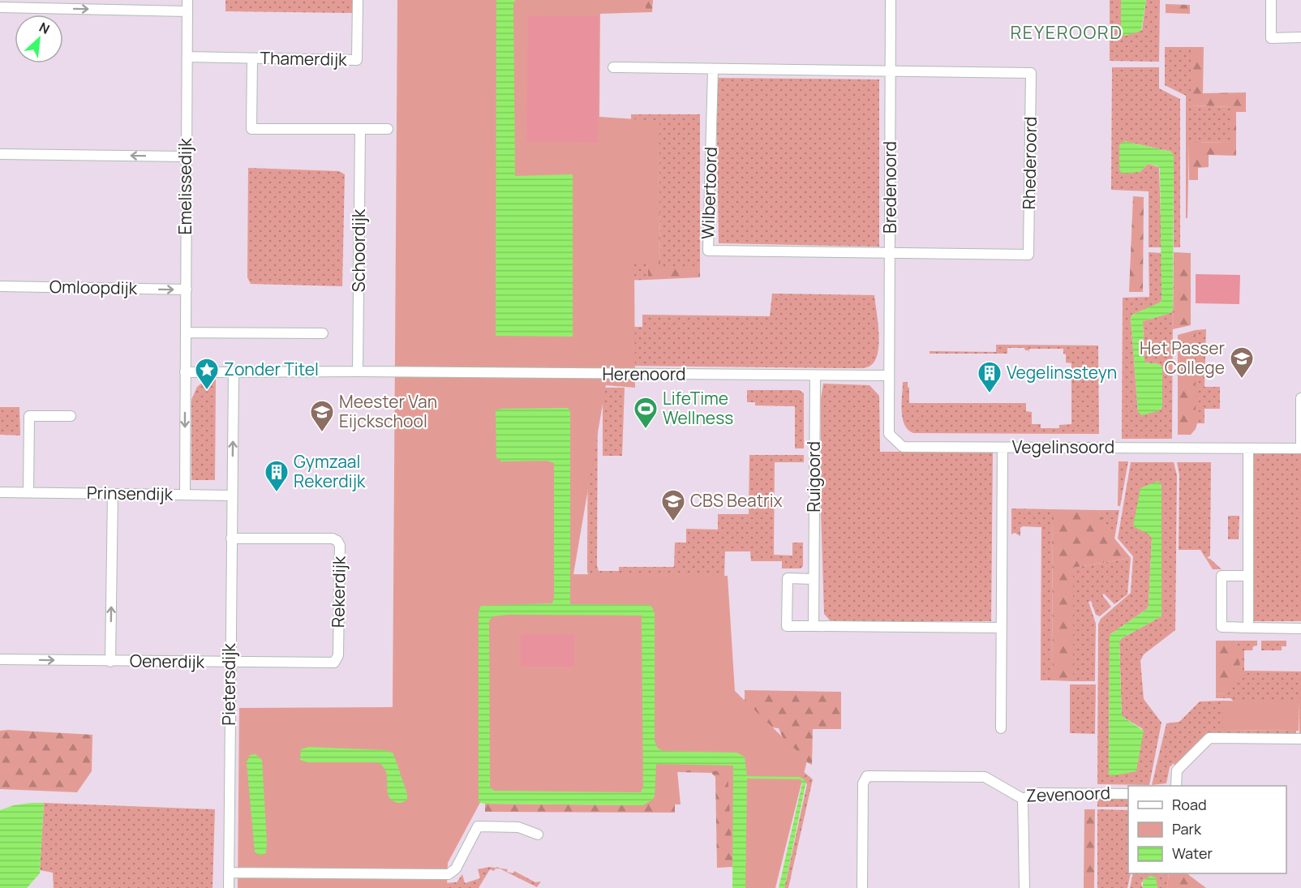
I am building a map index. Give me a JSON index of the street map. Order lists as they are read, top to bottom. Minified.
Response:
{"streets":{"street":["Thamerdijk","Rhederoord","Emelissedijk","Bredenoord","Wilbertoord","Schoordijk","Omloopdijk","Herenoord","Vegelinsoord","Ruigoord","Prinsendijk","Rekerdijk","Oenerdijk","Pietersdijk","Zevenoord"]},"crossings":[["Thamerdijk","Emelissedijk"],["Rhederoord","Bredenoord"],["Rhederoord","Wilbertoord"],["Emelissedijk","Omloopdijk"],["Emelissedijk","Herenoord"],["Emelissedijk","Prinsendijk"],["Bredenoord","Wilbertoord"],["Bredenoord","Herenoord"],["Bredenoord","Vegelinsoord"],["Schoordijk","Herenoord"],["Herenoord","Vegelinsoord"],["Herenoord","Ruigoord"],["Herenoord","Pietersdijk"],["Prinsendijk","Pietersdijk"],["Rekerdijk","Oenerdijk"],["Rekerdijk","Pietersdijk"],["Oenerdijk","Pietersdijk"]],"one_way":["Omloopdijk"],"districts":["REYEROORD"],"places":{"school or university":["Het Passer College","Meester Van Eijckschool","CBS Beatrix"],"place":["Zonder Titel"],"building":["Vegelinssteyn","Gymzaal Rekerdijk"],"sports":["LifeTime Wellness"]},"legend":["Road","Park","Water"],"north":"top right"}
